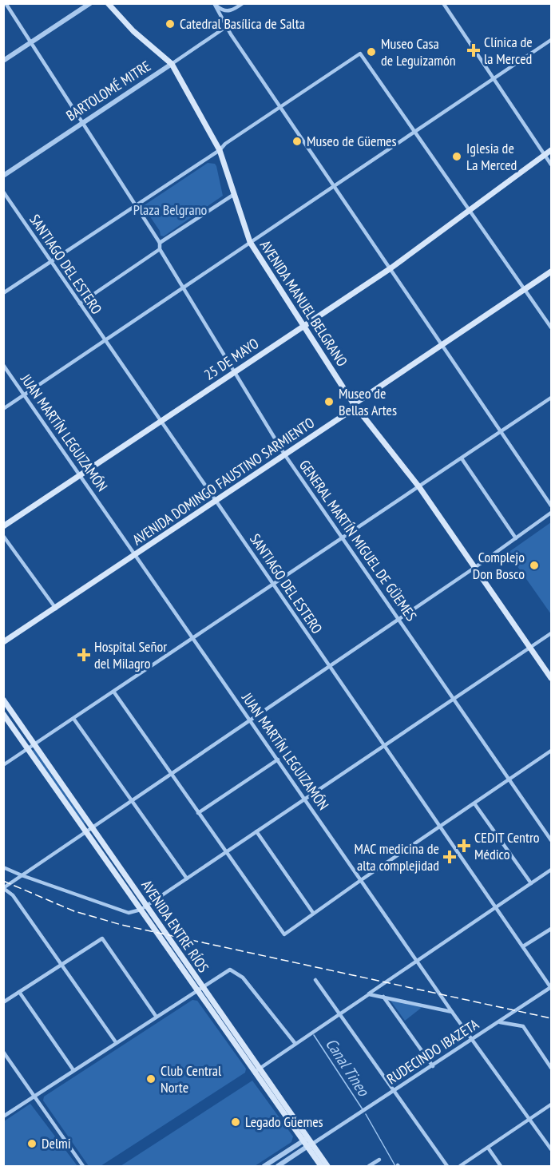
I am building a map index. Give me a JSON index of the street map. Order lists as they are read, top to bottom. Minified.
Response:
{"streets":{"main road":["AVENIDA MANUEL BELGRANO","25 DE MAYO","AVENIDA DOMINGO FAUSTINO SARMIENTO","AVENIDA ENTRE RÍOS"],"street":["BARTOLOMÉ MITRE","SANTIAGO DEL ESTERO","JUAN MARTÍN LEGUIZAMÓN","GENERAL MARTÍN MIGUEL DE GÜEMES","RUDECINDO IBAZETA"]},"crossings":[["BARTOLOMÉ MITRE","AVENIDA MANUEL BELGRANO"],["SANTIAGO DEL ESTERO","25 DE MAYO"],["SANTIAGO DEL ESTERO","AVENIDA DOMINGO FAUSTINO SARMIENTO"],["SANTIAGO DEL ESTERO","RUDECINDO IBAZETA"],["AVENIDA MANUEL BELGRANO","25 DE MAYO"],["AVENIDA MANUEL BELGRANO","AVENIDA DOMINGO FAUSTINO SARMIENTO"],["25 DE MAYO","JUAN MARTÍN LEGUIZAMÓN"],["25 DE MAYO","GENERAL MARTÍN MIGUEL DE GÜEMES"],["JUAN MARTÍN LEGUIZAMÓN","AVENIDA DOMINGO FAUSTINO SARMIENTO"],["JUAN MARTÍN LEGUIZAMÓN","RUDECINDO IBAZETA"],["AVENIDA DOMINGO FAUSTINO SARMIENTO","GENERAL MARTÍN MIGUEL DE GÜEMES"],["AVENIDA ENTRE RÍOS","RUDECINDO IBAZETA"]],"water":["Canal Tineo"],"parks":["Plaza Belgrano"],"places":{"other":["Catedral Basílica de Salta","Museo Casa de Leguizamón","Museo de Güemes","Iglesia de La Merced","Museo de Bellas Artes","Complejo Don Bosco","Club Central Norte","Legado Güemes","Delmi"],"health":["Clínica de la Merced","Hospital Señor del Milagro","CEDIT Centro Médico","MAC medicina de alta complejidad"]}}
